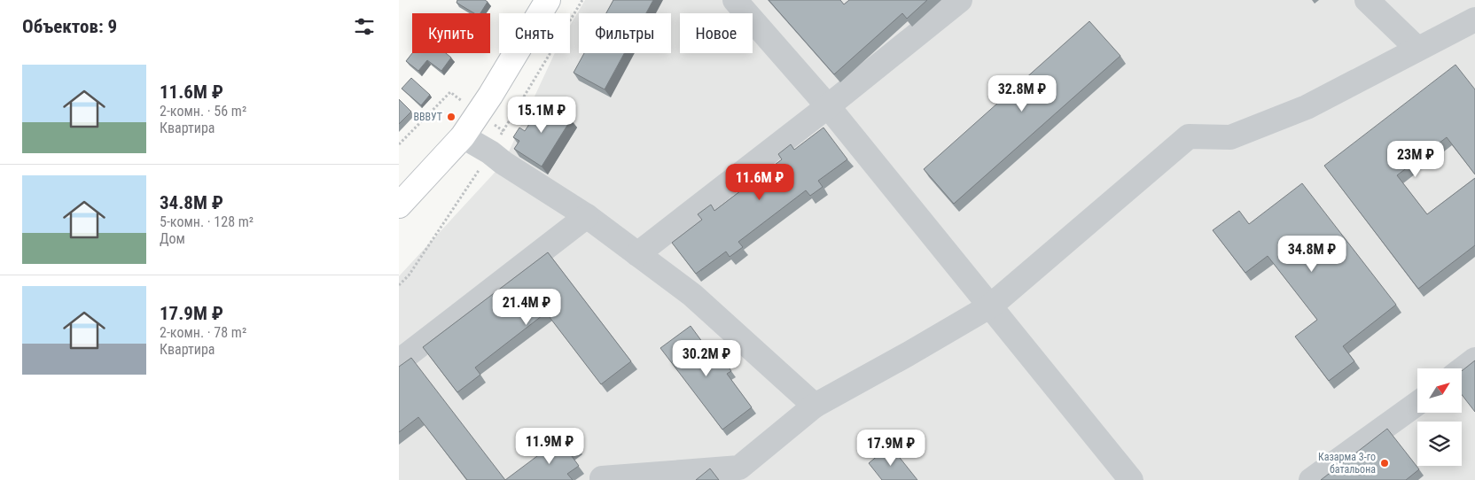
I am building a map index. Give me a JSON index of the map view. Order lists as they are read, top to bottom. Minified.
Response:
{"places":["ВВВУТ","Казарма 3-го батальона"],"north":"top right","page":{"heading":"Объектов: 9","chip":["Купить","Снять","Фильтры","Новое"],"list":[{"name":"11.6M ₽","note":"2-комн. · 56 m² · Квартира"},{"name":"34.8M ₽","note":"5-комн. · 128 m² · Дом"},{"name":"17.9M ₽","note":"2-комн. · 78 m² · Квартира"}],"price":["32.8M ₽","15.1M ₽","23M ₽","11.6M ₽","34.8M ₽","21.4M ₽","30.2M ₽","11.9M ₽","17.9M ₽"]}}
